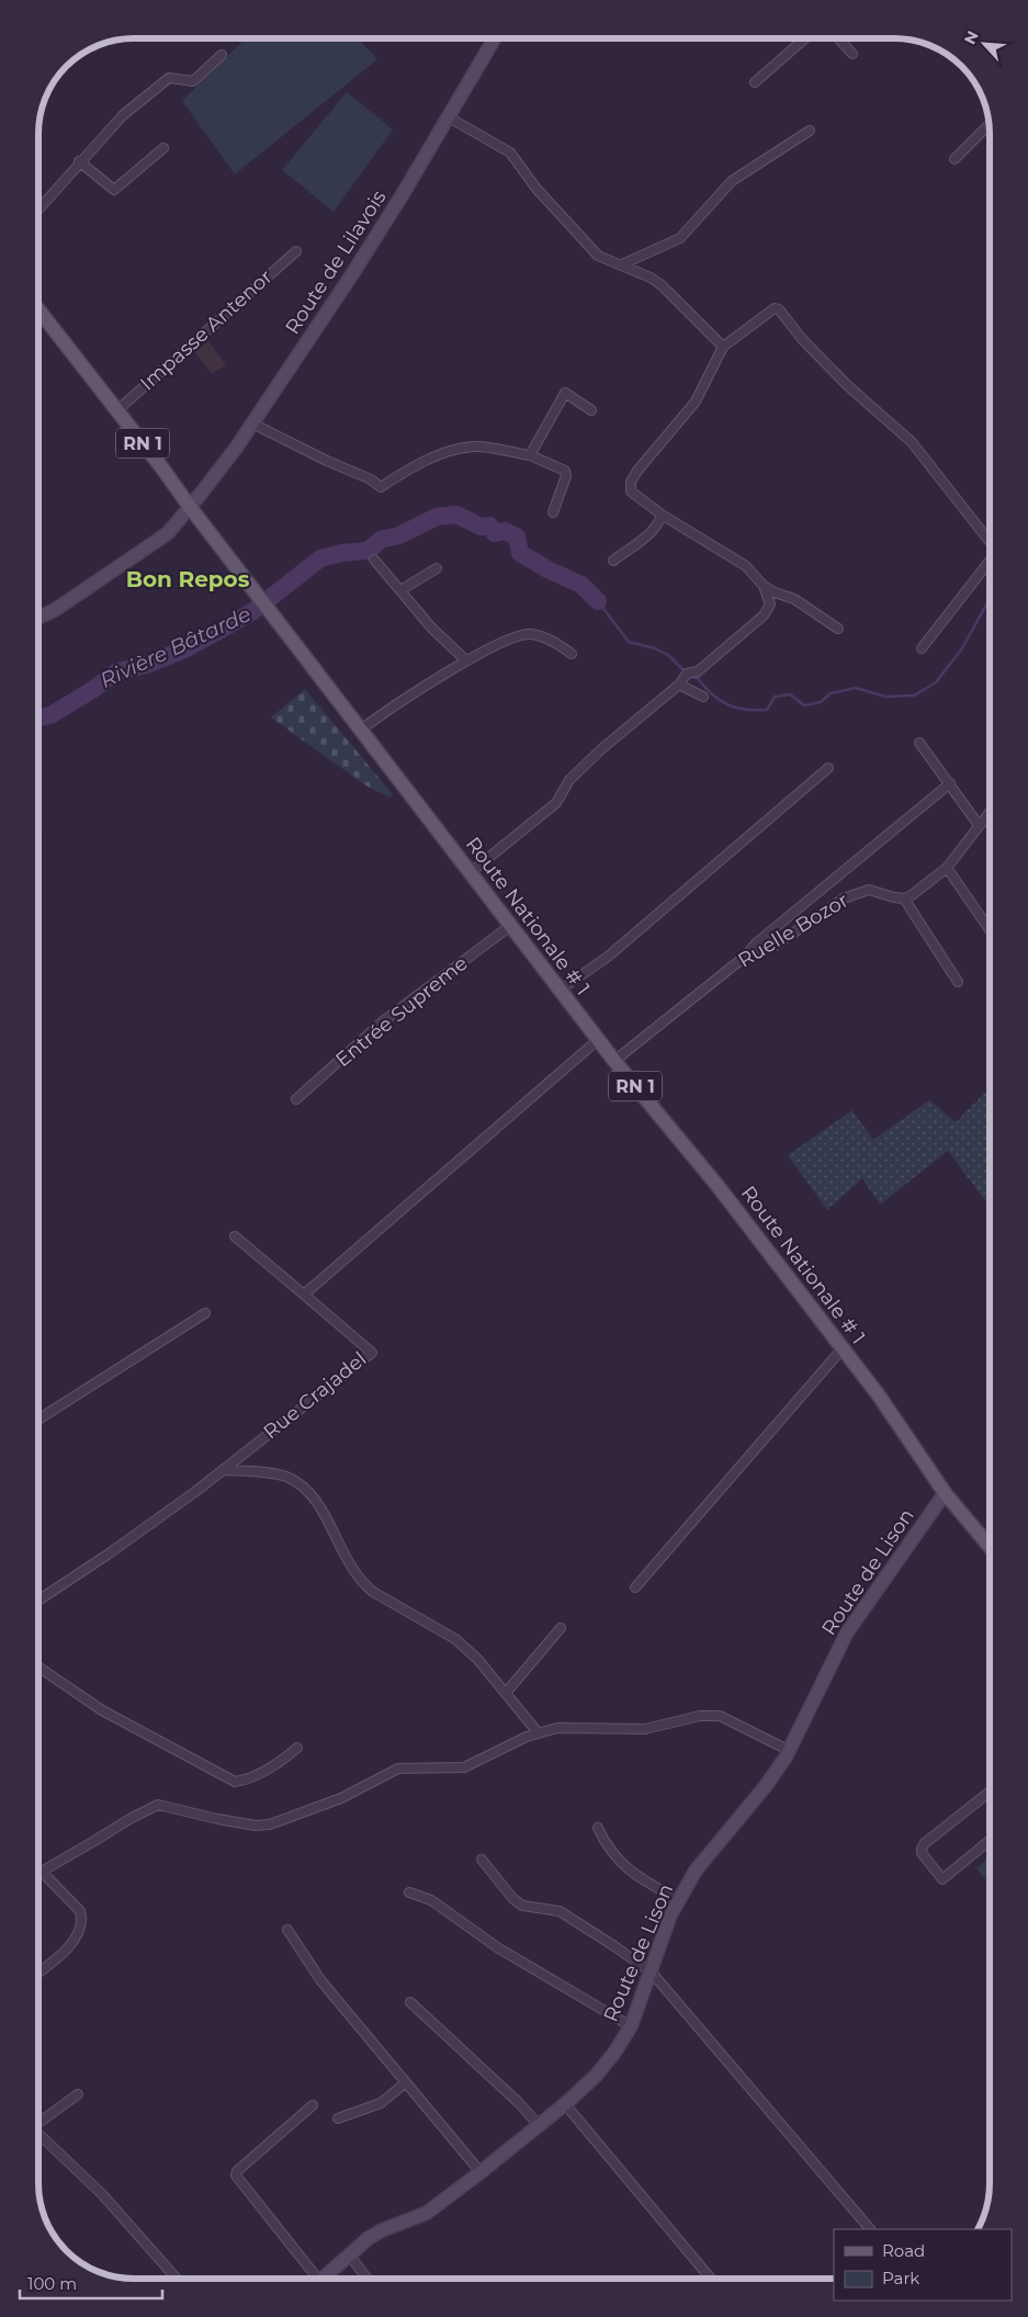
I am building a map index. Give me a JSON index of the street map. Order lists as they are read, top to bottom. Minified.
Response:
{"streets":{"main road":["RN 1","Route Nationale # 1"],"street":["Route de Lilavois","Impasse Antenor","Ruelle Bozor","Entrée Supreme","Rue Crajadel","Route de Lison"]},"crossings":[["Route de Lilavois","Route Nationale # 1"],["Impasse Antenor","Route Nationale # 1"],["Route Nationale # 1","Ruelle Bozor"],["Route Nationale # 1","Entrée Supreme"],["Route Nationale # 1","Route de Lison"]],"districts":["Bon Repos"],"water":["Rivière Bâtarde"],"legend":["Road","Park"],"scale_bar":"100 m","north":"top left"}
